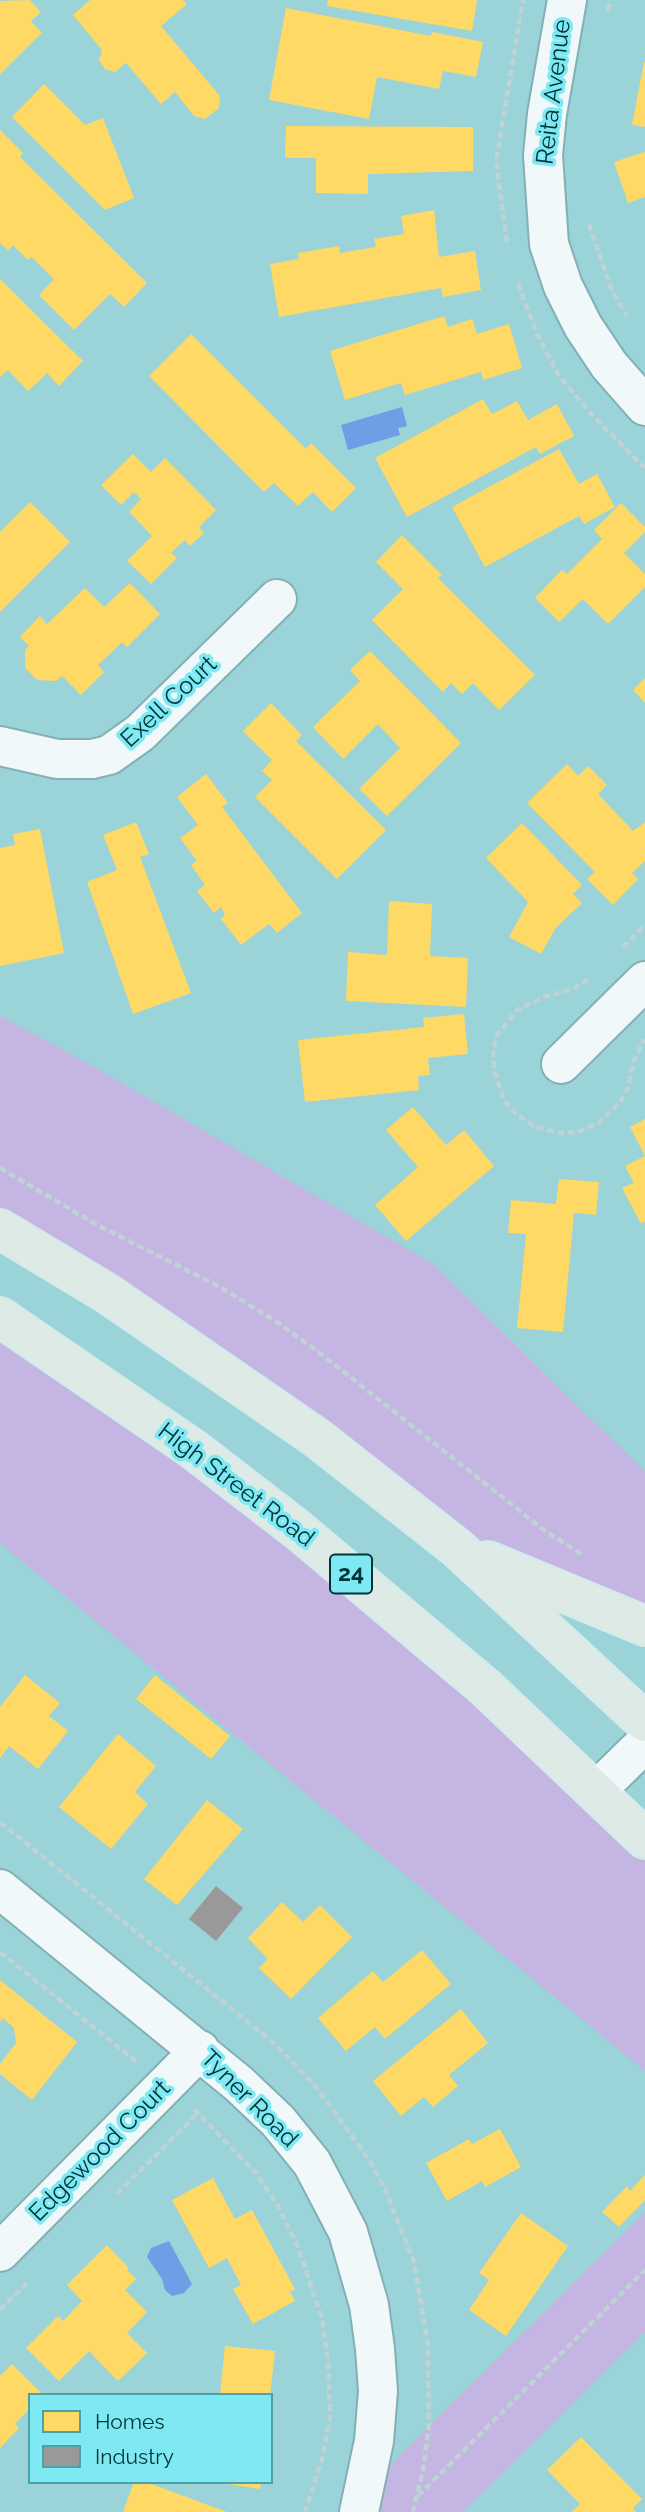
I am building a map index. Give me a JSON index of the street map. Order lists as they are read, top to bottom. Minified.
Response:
{"streets":{"main road":["High Street Road","24"],"street":["Reita Avenue","Exell Court","Tyner Road","Edgewood Court"]},"crossings":[["Tyner Road","Edgewood Court"]],"legend":["Homes","Industry"]}
